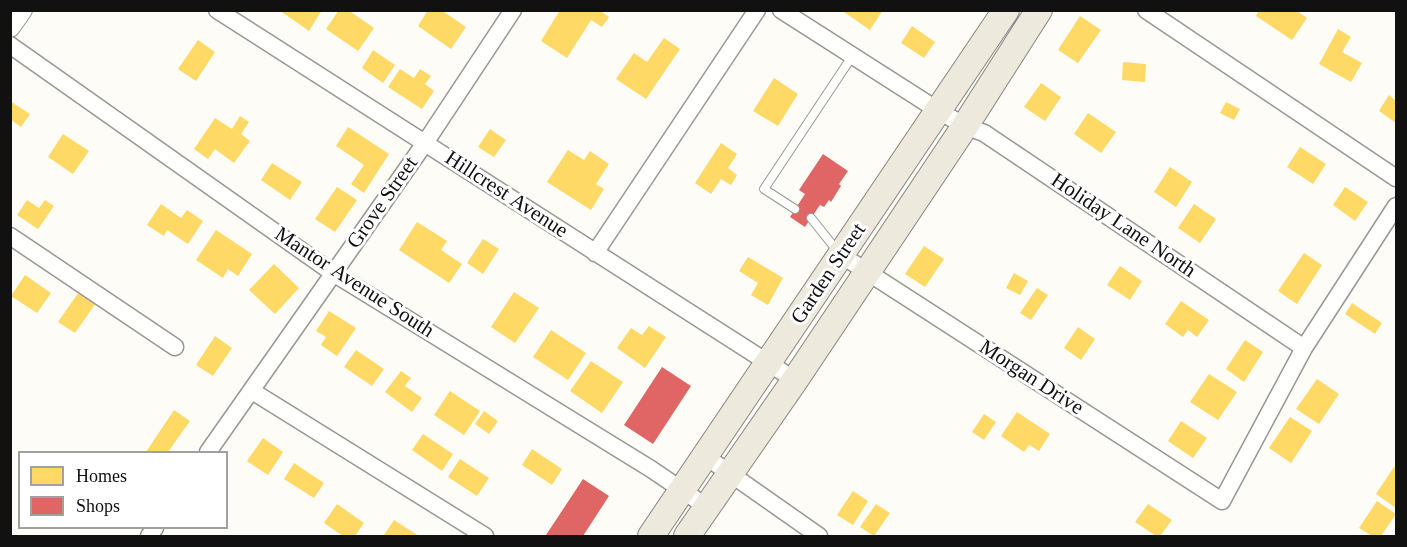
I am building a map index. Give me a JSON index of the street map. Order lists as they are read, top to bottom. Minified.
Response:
{"streets":{"main road":["Garden Street"],"street":["Hillcrest Avenue","Grove Street","Holiday Lane North","Mantor Avenue South","Morgan Drive"]},"crossings":[["Hillcrest Avenue","Grove Street"],["Hillcrest Avenue","Garden Street"],["Grove Street","Mantor Avenue South"],["Holiday Lane North","Garden Street"],["Holiday Lane North","Morgan Drive"],["Garden Street","Mantor Avenue South"],["Garden Street","Morgan Drive"]],"legend":["Homes","Shops"]}
